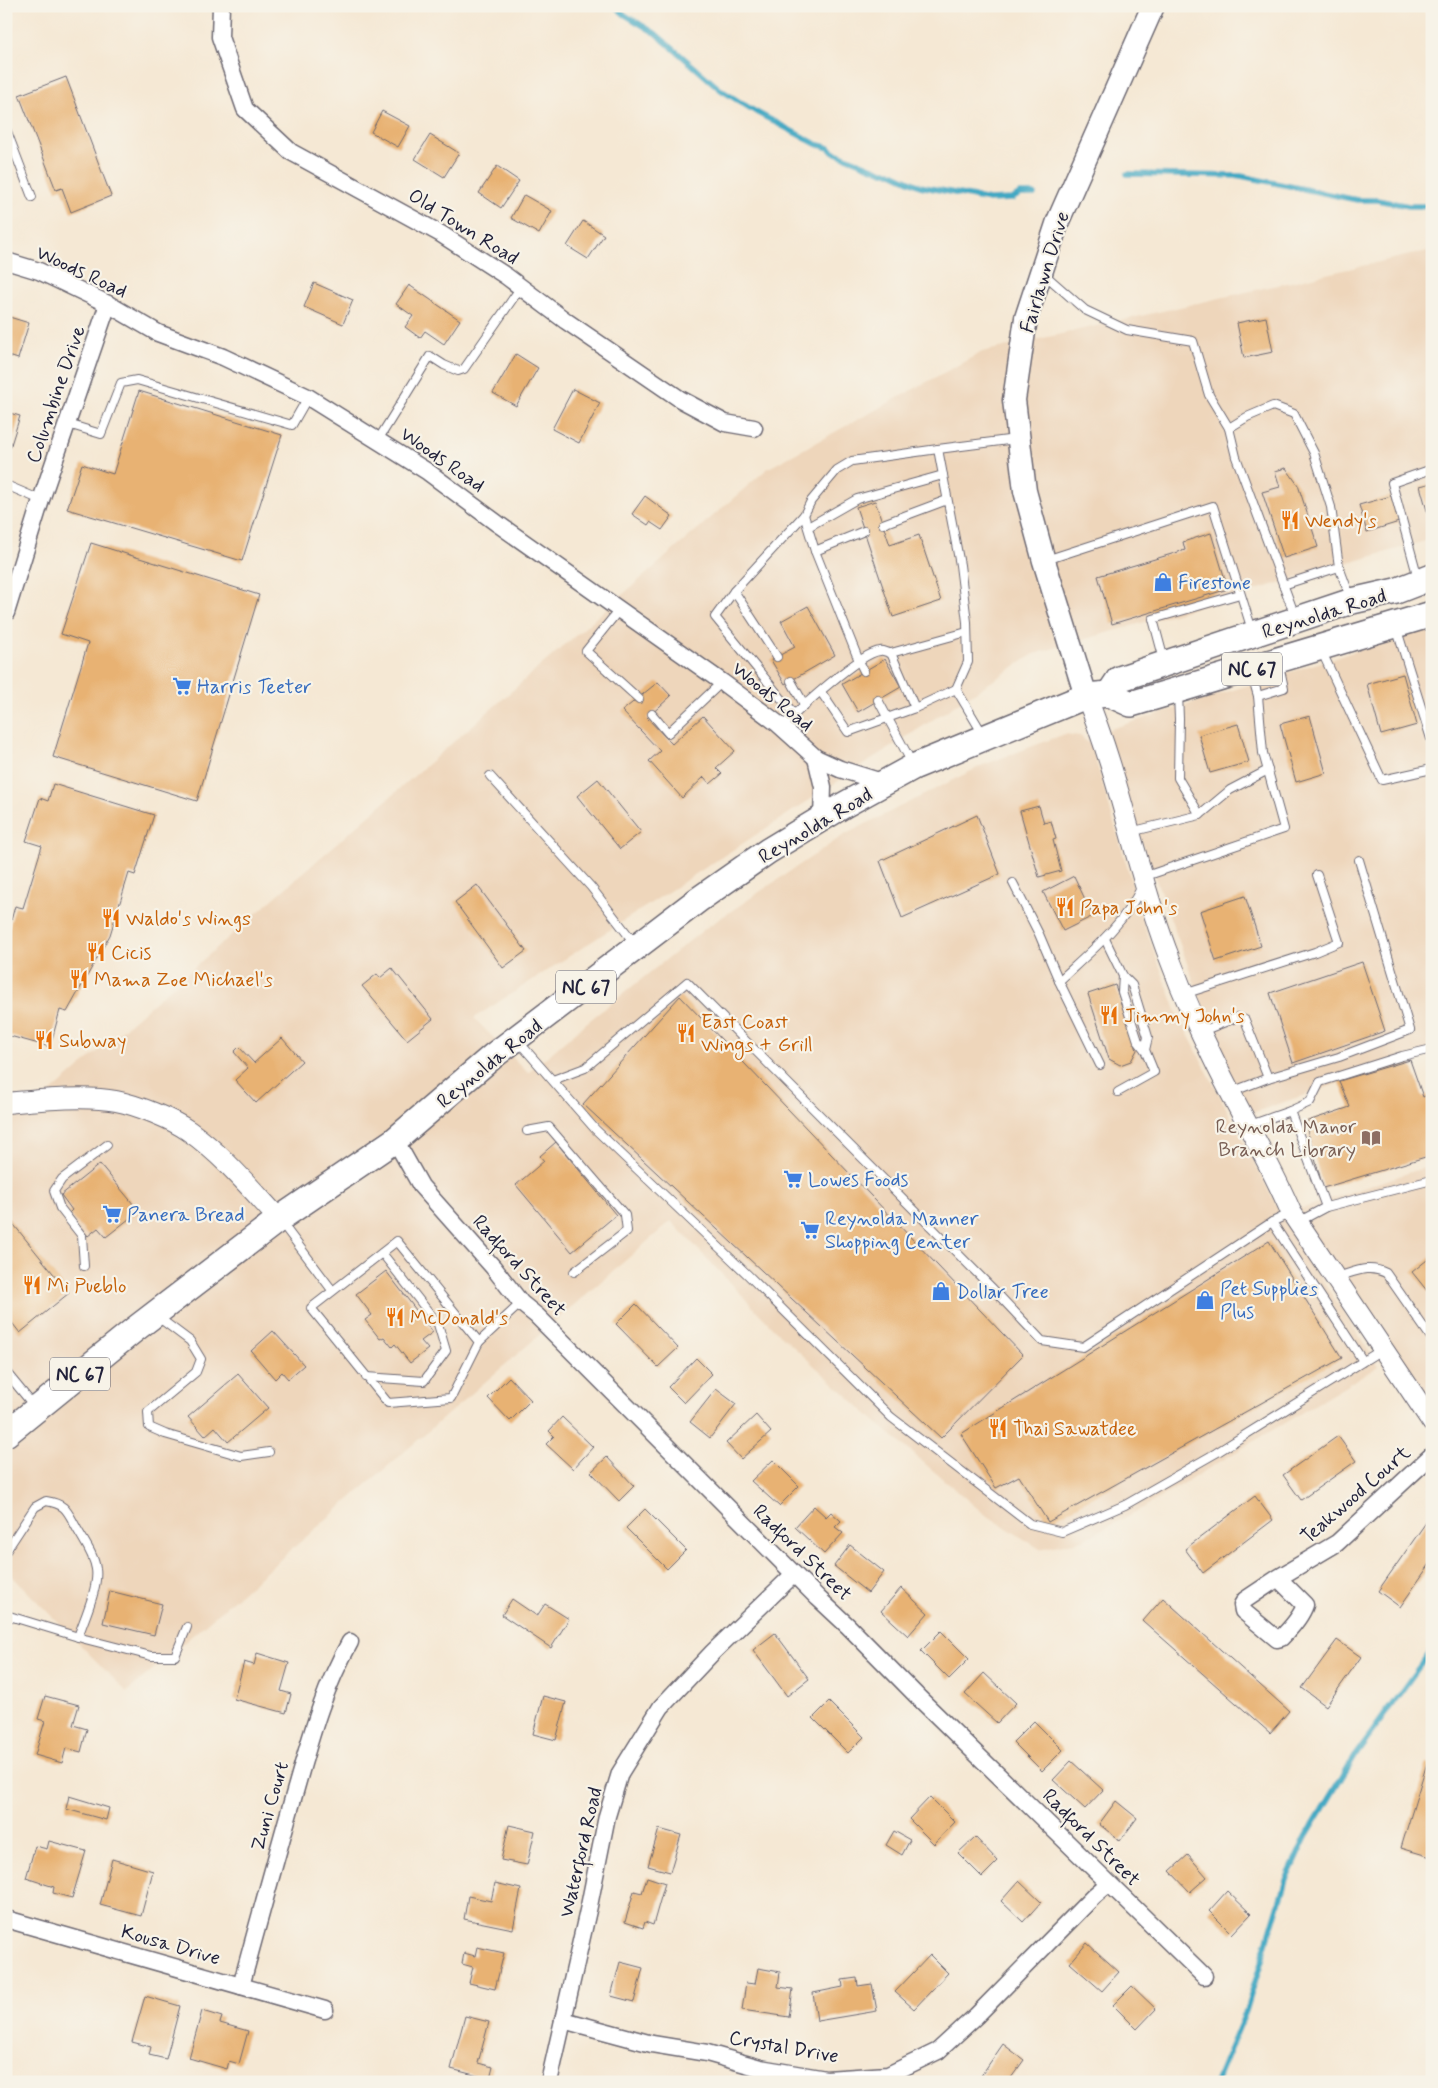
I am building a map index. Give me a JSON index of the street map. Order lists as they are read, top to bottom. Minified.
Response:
{"streets":{"main road":["Fairlawn Drive","Reynolda Road","NC 67"],"street":["Old Town Road","Woods Road","Columbine Drive","Radford Street","Teakwood Court","Zuni Court","Waterford Road","Kousa Drive","Crystal Drive"]},"crossings":[["Woods Road","Columbine Drive"],["Woods Road","Reynolda Road"],["Fairlawn Drive","Reynolda Road"],["Reynolda Road","Radford Street"],["Radford Street","Waterford Road"],["Radford Street","Crystal Drive"],["Zuni Court","Kousa Drive"],["Waterford Road","Crystal Drive"]],"places":{"restaurant":["Wendy's","Papa John's","Waldo's Wings","Cicis","Mama Zoe Michael's","Jimmy John's","East Coast Wings + Grill","Subway","Mi Pueblo","McDonald's","Thai Sawatdee"],"shop":["Firestone","Dollar Tree","Pet Supplies Plus"],"supermarket":["Harris Teeter","Lowes Foods","Panera Bread","Reynolda Manner Shopping Center"],"library":["Reynolda Manor Branch Library"]}}
